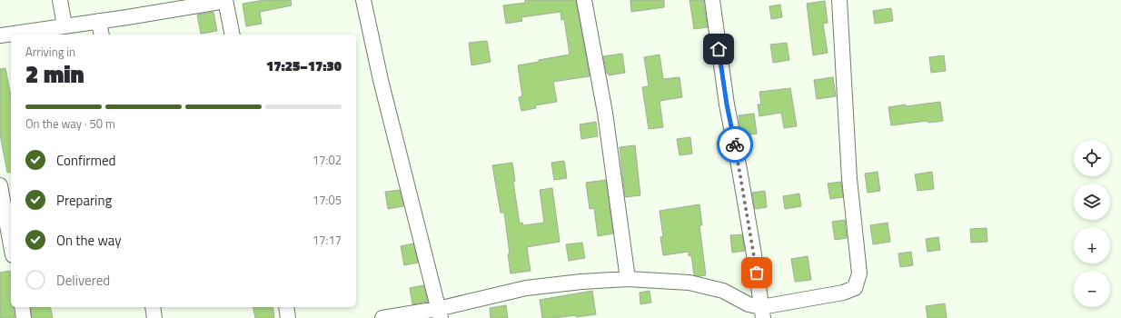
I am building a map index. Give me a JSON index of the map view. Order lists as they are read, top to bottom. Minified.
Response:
{"page":{"heading":["2 min","Arriving in","17:25–17:30"],"bar":"On the way · 50 m","map_buttons":["+","−"],"list":[["Confirmed","17:02"],["Preparing","17:05"],["On the way","17:17"],"Delivered"]}}
